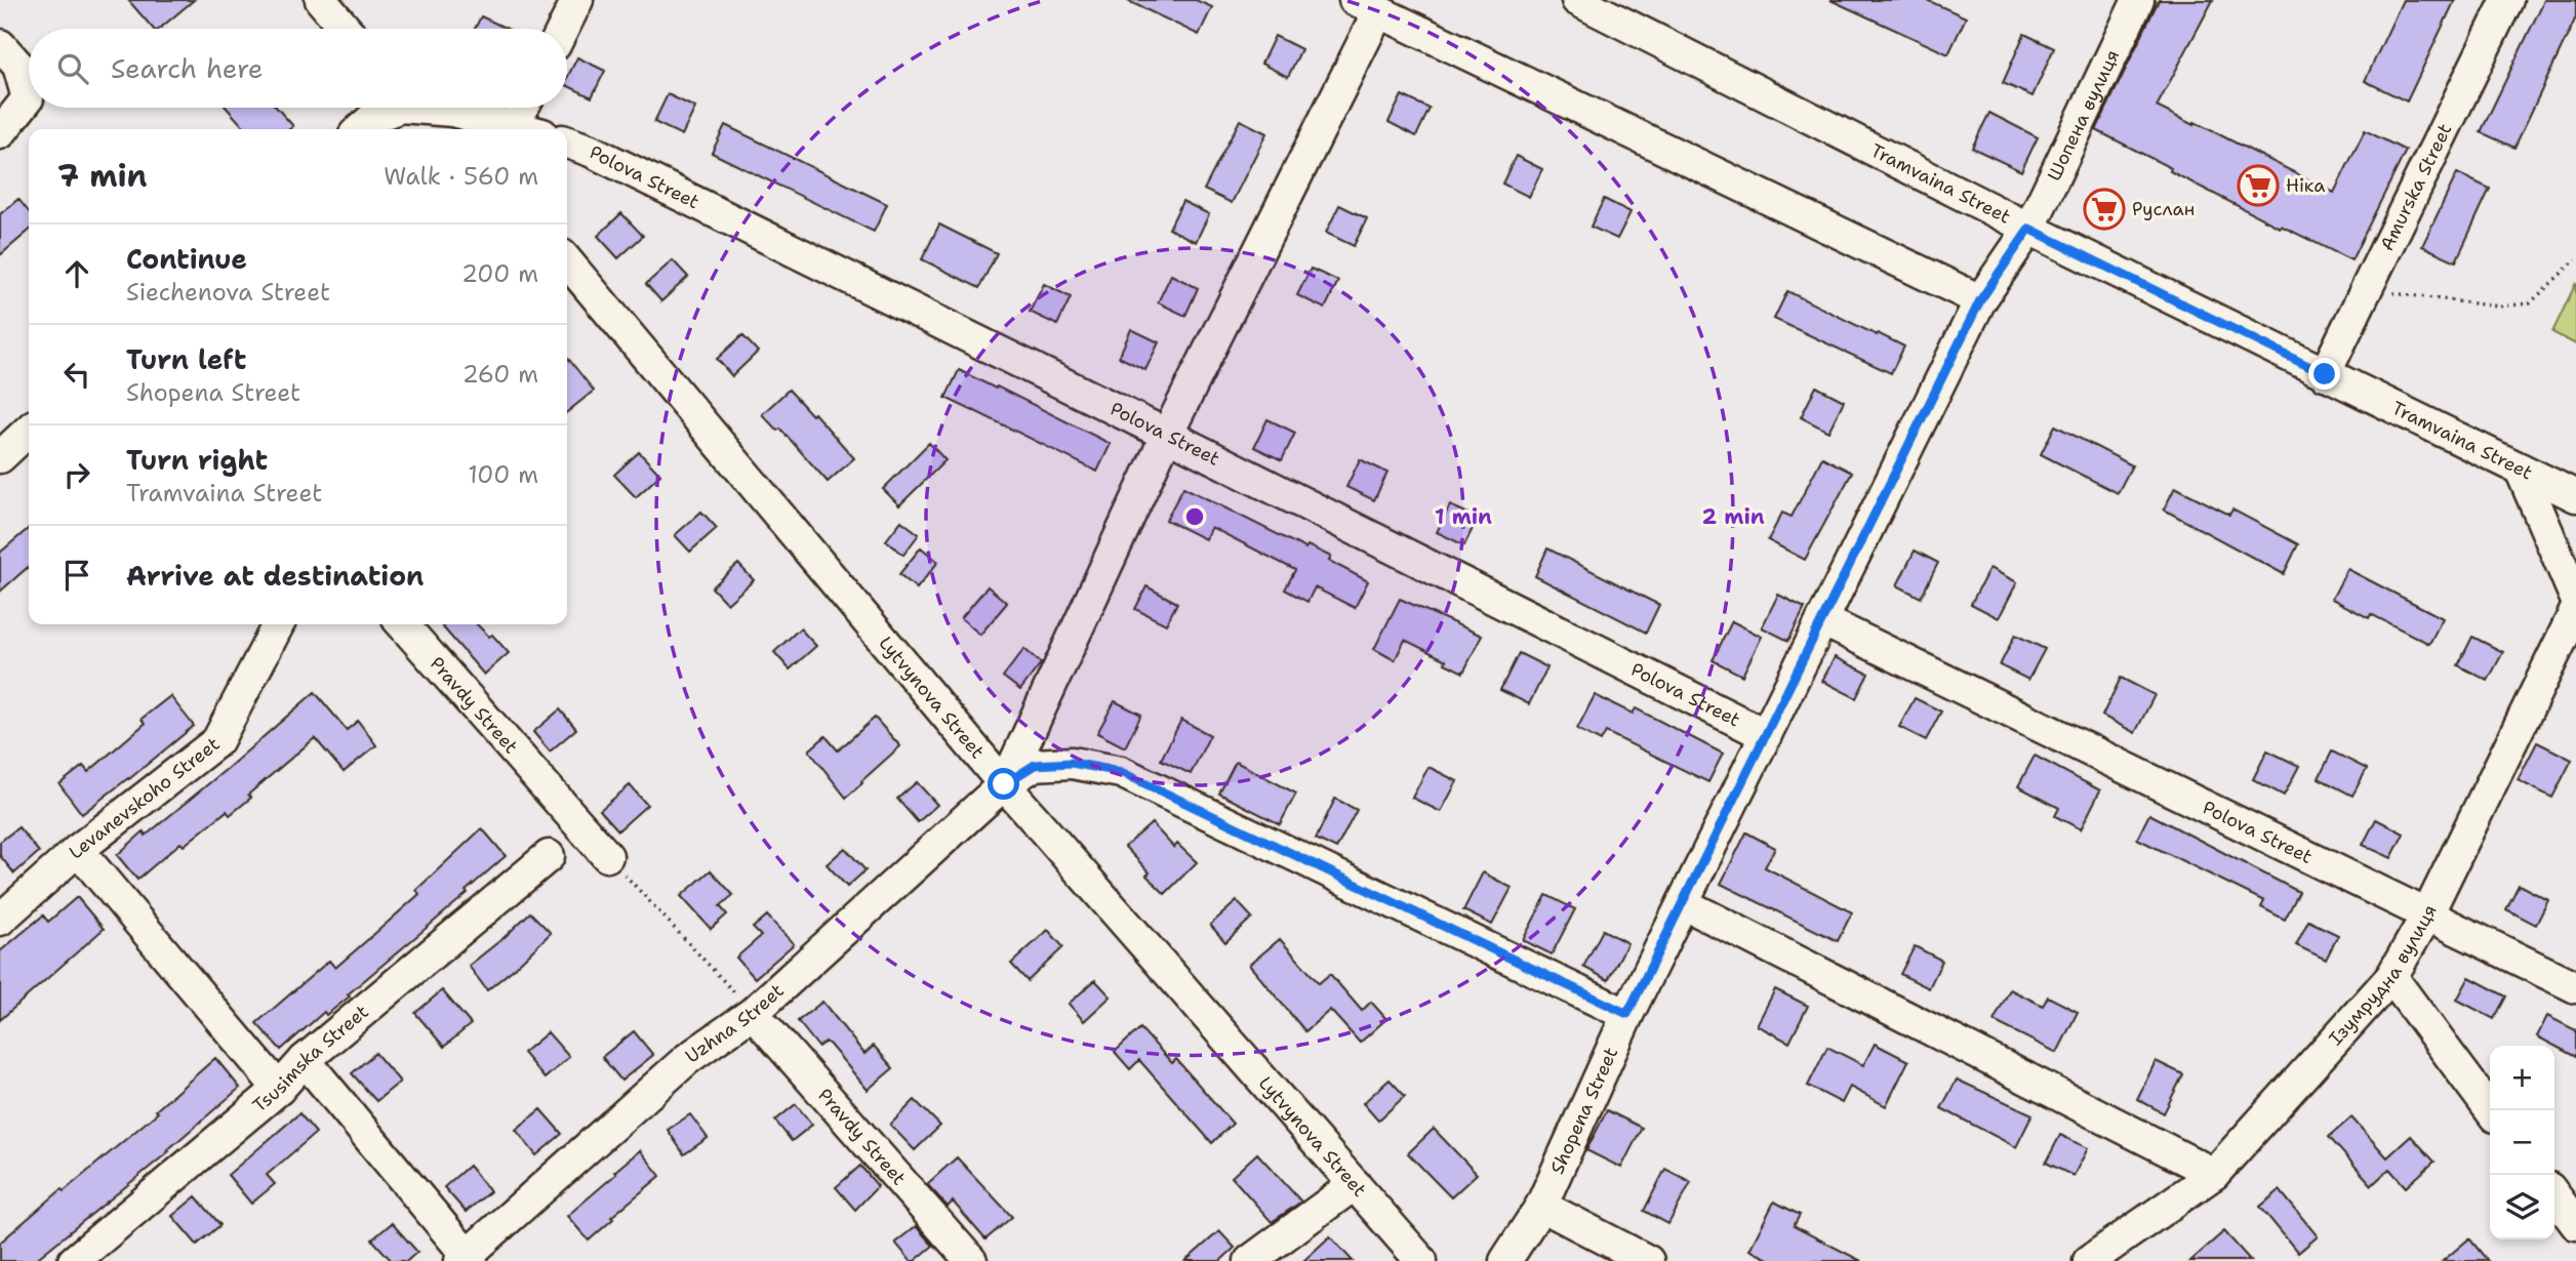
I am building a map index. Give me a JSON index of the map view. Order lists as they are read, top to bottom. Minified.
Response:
{"streets":{"street":["Шопена вулиця","Polova Street","Tramvaina Street","Amurska Street","Lytvynova Street","Pravdy Street","Levanevskoho Street","Ізумрудна вулиця","Uzhna Street","Tsusimska Street","Shopena Street"]},"crossings":[["Шопена вулиця","Tramvaina Street"],["Шопена вулиця","Shopena Street"],["Polova Street","Ізумрудна вулиця"],["Polova Street","Shopena Street"],["Tramvaina Street","Amurska Street"],["Tramvaina Street","Shopena Street"],["Lytvynova Street","Uzhna Street"],["Pravdy Street","Uzhna Street"]],"places":{"supermarket":["Ніка","Руслан"]},"page":{"search":"Search here","heading":["7 min","Walk · 560 m"],"list":[["Continue","Siechenova Street","200 m"],["Turn left","Shopena Street","260 m"],["Turn right","Tramvaina Street","100 m"],"Arrive at destination"],"map_buttons":["+","−"]},"rings":["1 min","2 min"]}
